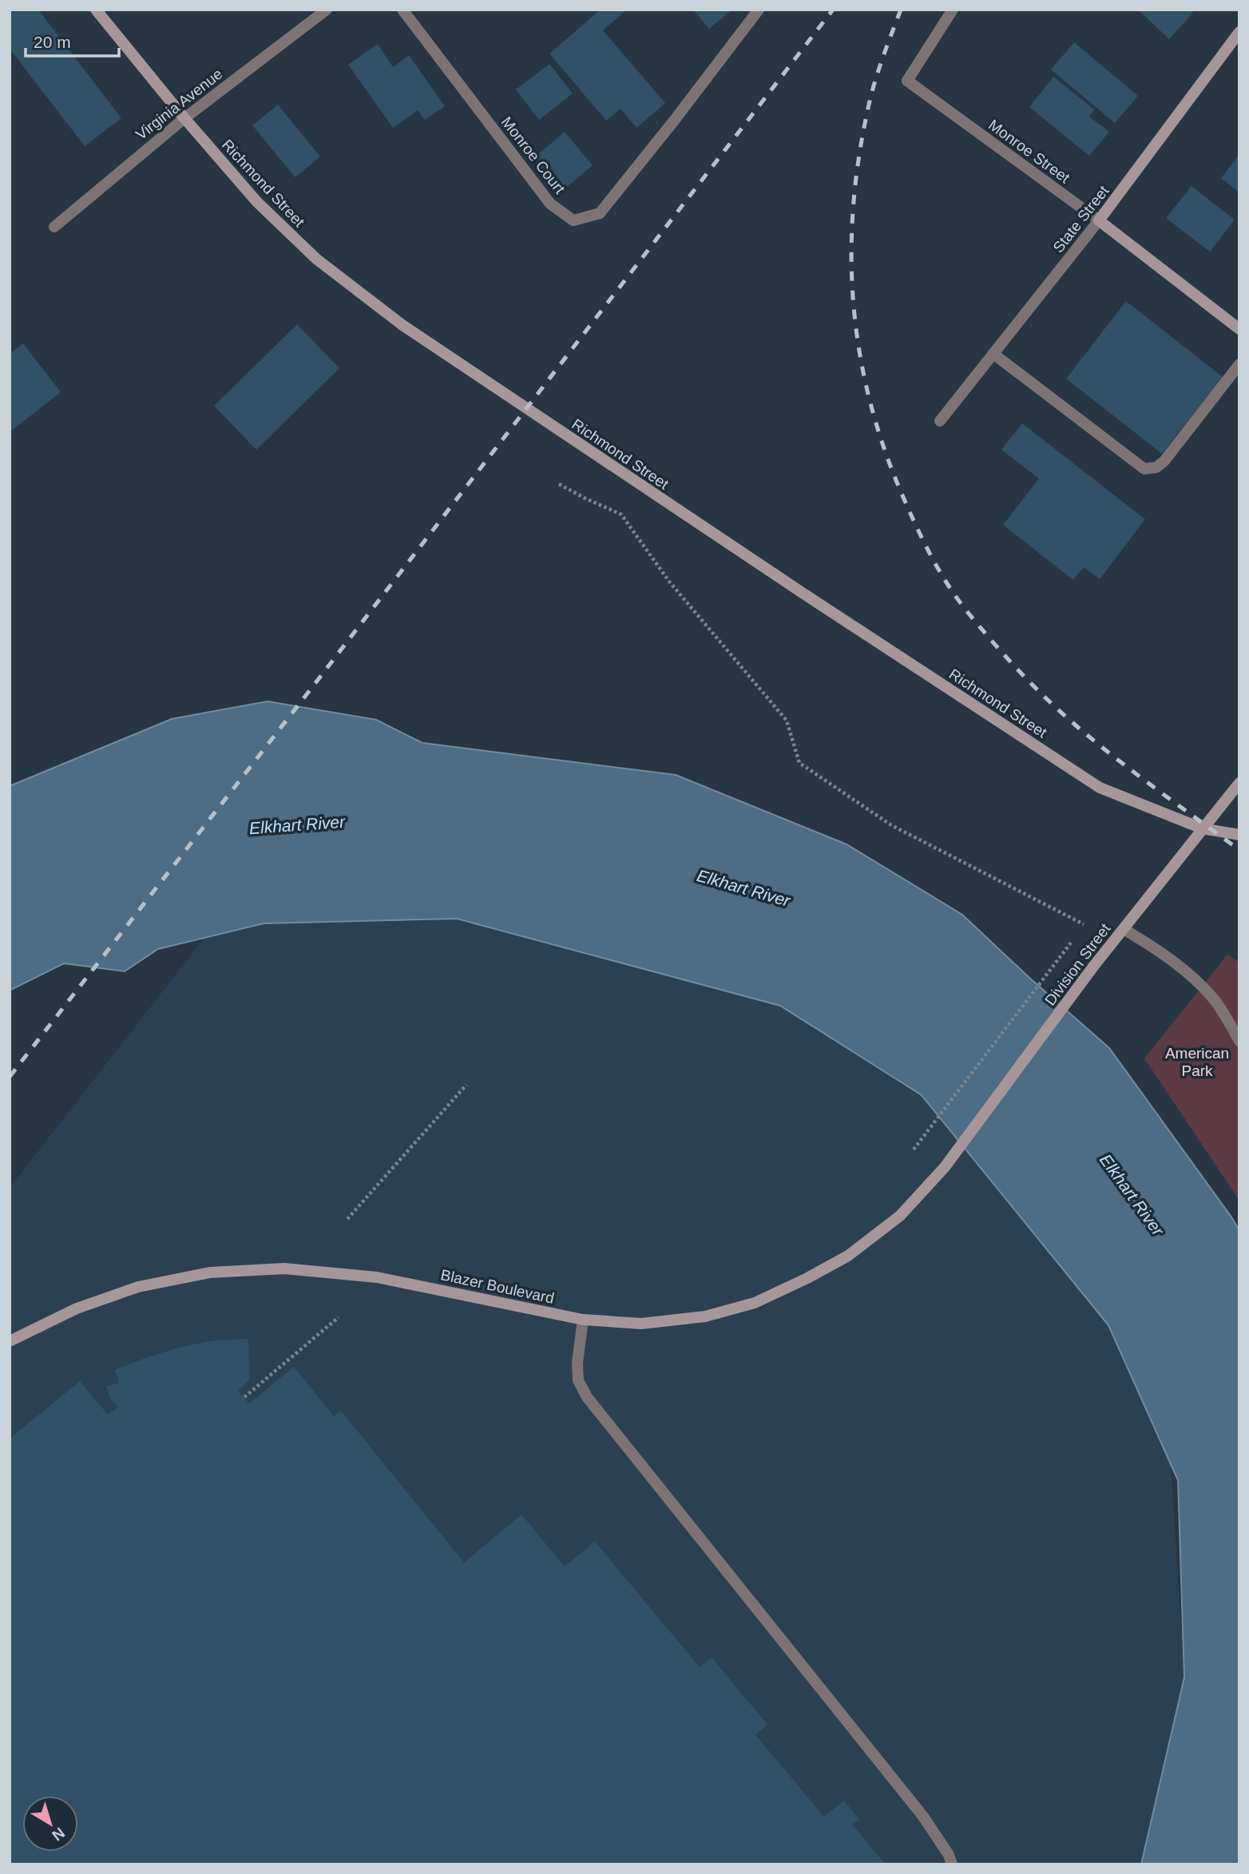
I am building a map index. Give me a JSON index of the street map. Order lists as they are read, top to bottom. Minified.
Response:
{"streets":{"street":["Virginia Avenue","Monroe Street","Monroe Court","Richmond Street","State Street","Division Street","Blazer Boulevard"]},"crossings":[["Virginia Avenue","Richmond Street"],["Monroe Street","State Street"],["Richmond Street","Division Street"],["Division Street","Blazer Boulevard"]],"water":["Elkhart River"],"parks":["American Park"],"scale_bar":"20 m","north":"bottom right"}
